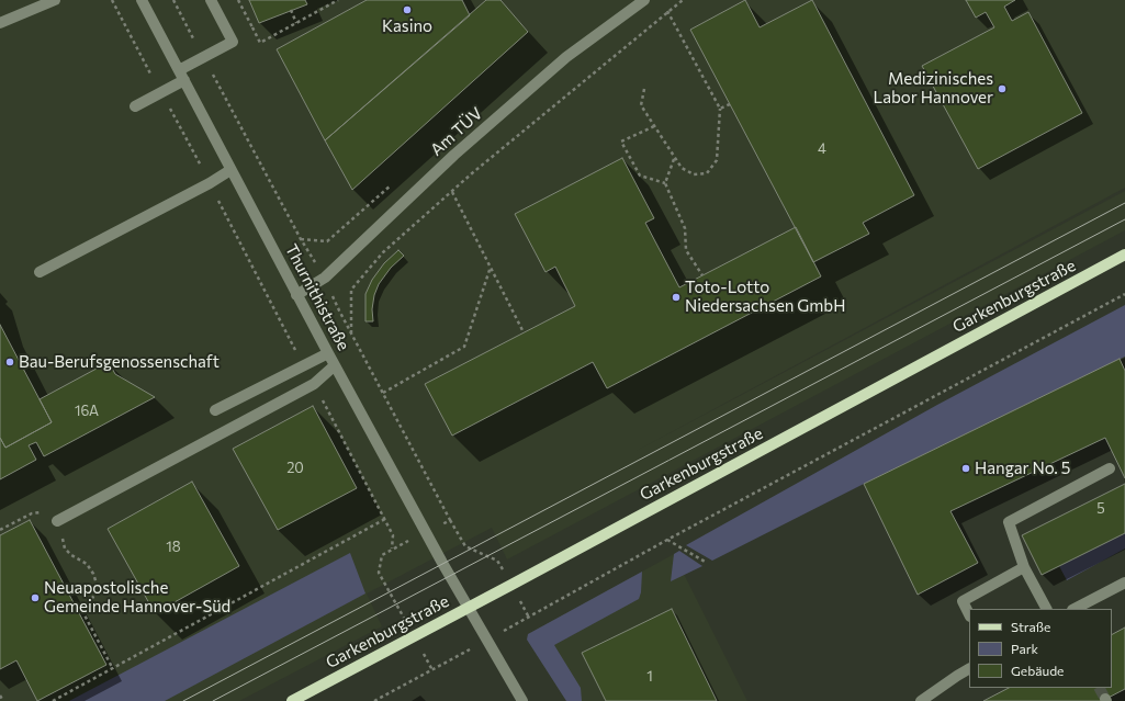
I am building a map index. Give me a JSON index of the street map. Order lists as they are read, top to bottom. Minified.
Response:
{"streets":{"main road":["Garkenburgstraße"],"street":["Am TÜV","Thurnithistraße"]},"crossings":[["Am TÜV","Thurnithistraße"],["Garkenburgstraße","Thurnithistraße"]],"places":["Kasino","Medizinisches Labor Hannover","Toto-Lotto Niedersachsen GmbH","Bau-Berufsgenossenschaft","Hangar No. 5","Neuapostolische Gemeinde Hannover-Süd"],"house_numbers":["4","16A","20","5","18","1"],"legend":["Straße","Park","Gebäude"]}
